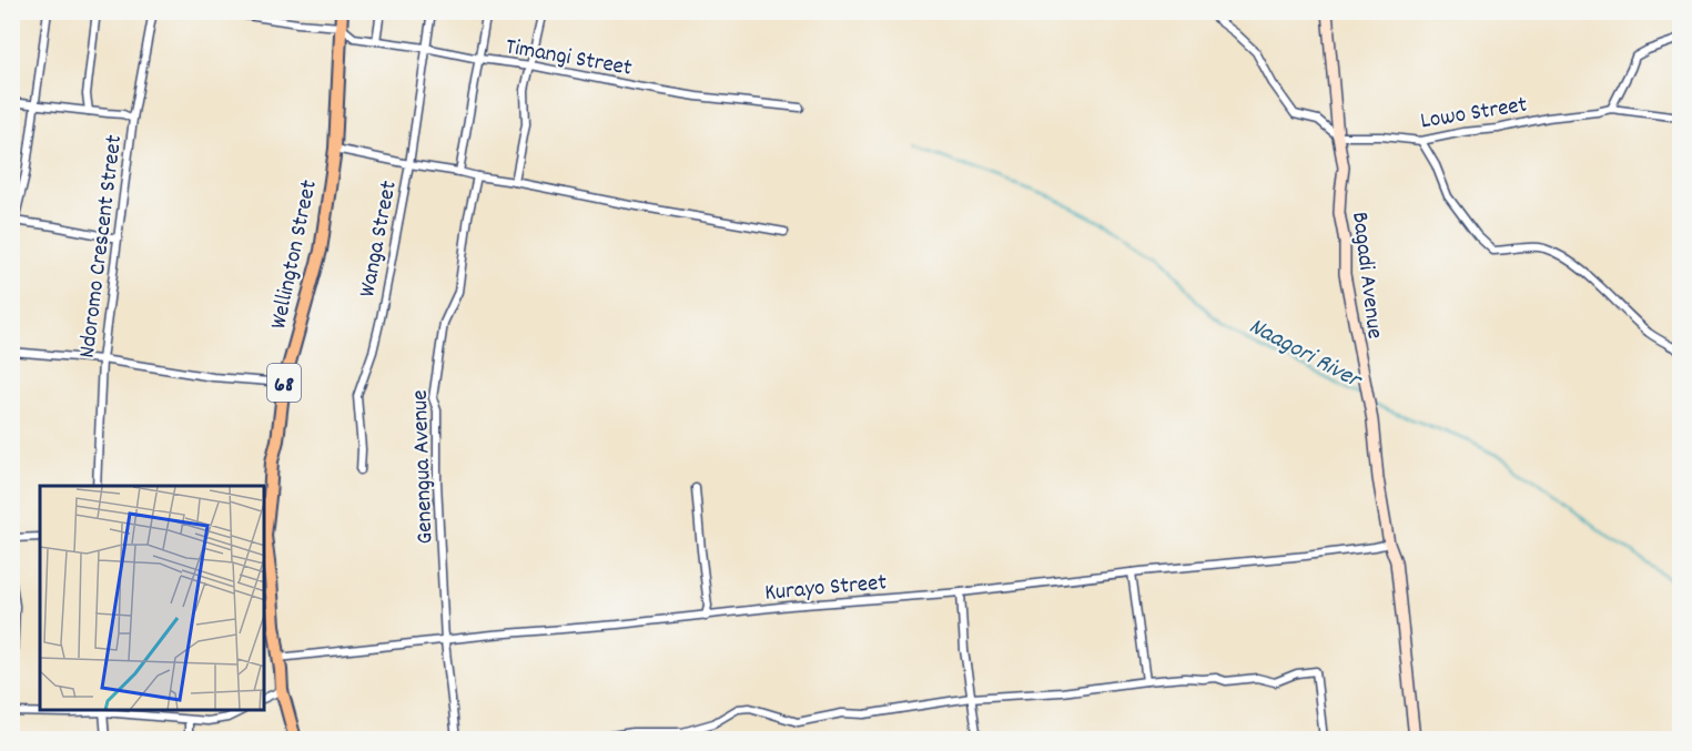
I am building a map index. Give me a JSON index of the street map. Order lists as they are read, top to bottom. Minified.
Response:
{"streets":{"main road":["Wellington Street","68"],"street":["Timangi Street","Lowo Street","Wanga Street","Ndoromo Crescent Street","Bagadi Avenue","Genengua Avenue","Kurayo Street"]},"crossings":[["Timangi Street","Wanga Street"],["Timangi Street","Wellington Street"],["Lowo Street","Bagadi Avenue"],["Wellington Street","Kurayo Street"],["Bagadi Avenue","Kurayo Street"],["Genengua Avenue","Kurayo Street"]],"water":["Naagori River"]}
